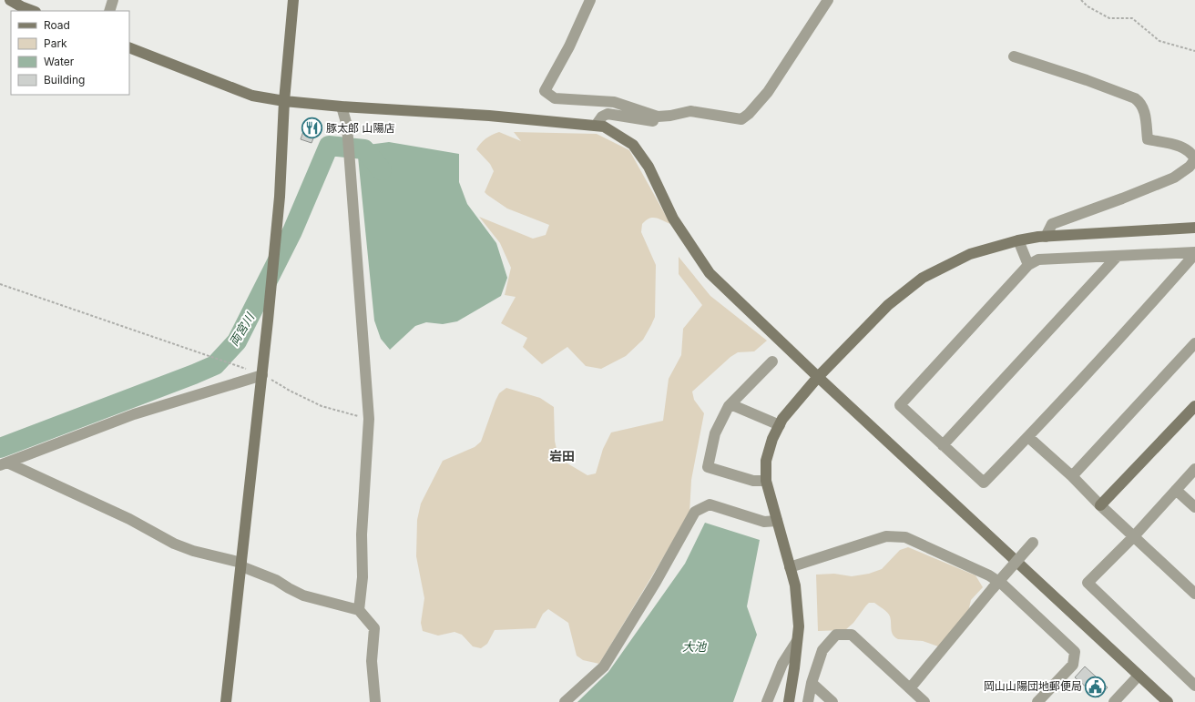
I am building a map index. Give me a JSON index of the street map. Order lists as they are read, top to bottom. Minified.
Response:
{"districts":["岩田"],"water":["両宮川","大池"],"places":{"restaurant":["豚太郎 山陽店"],"public building":["岡山山陽団地郵便局"]},"legend":["Road","Park","Water","Building"]}
